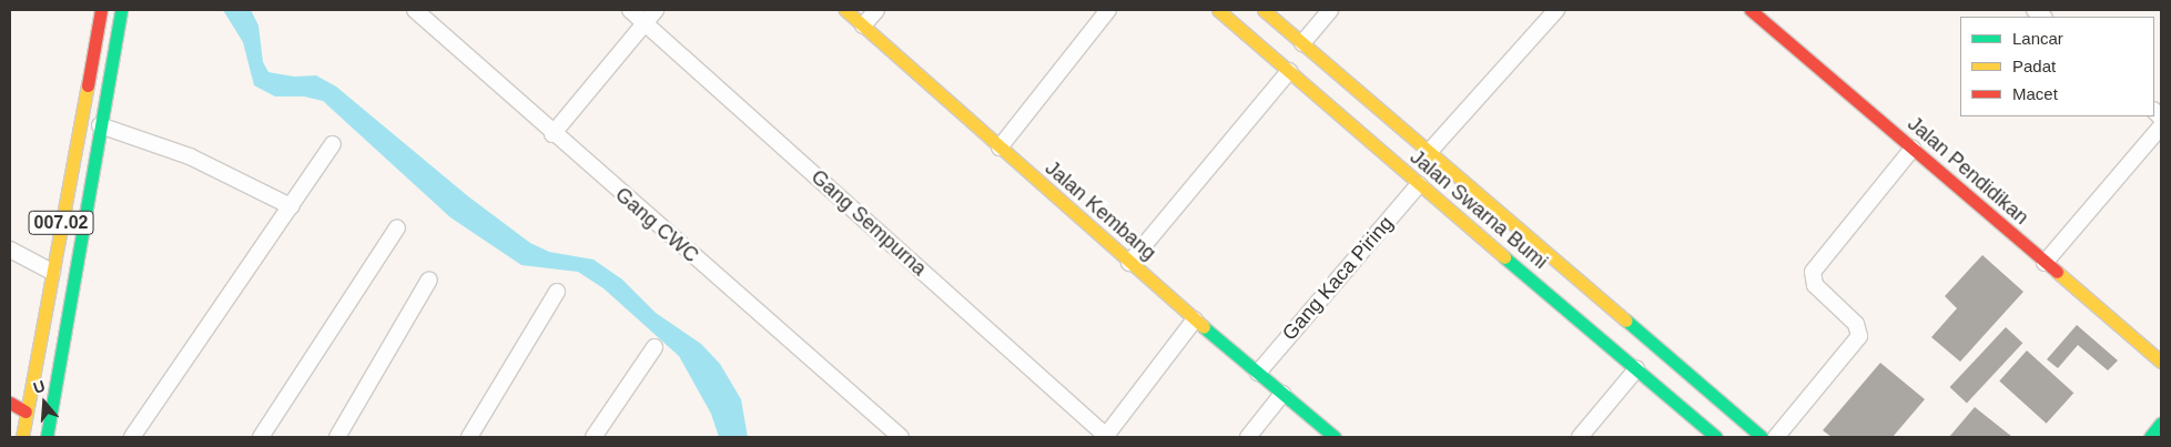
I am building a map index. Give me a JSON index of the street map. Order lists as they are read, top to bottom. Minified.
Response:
{"streets":{"street":["Jalan Pendidikan","Jalan Swarna Bumi","Jalan Kembang","007.02","Gang Sempurna","Gang CWC","Gang Kaca Piring"]},"crossings":[["Jalan Swarna Bumi","Gang Kaca Piring"],["Jalan Kembang","Gang Kaca Piring"]],"legend":["Lancar","Padat","Macet"],"north":"top"}
